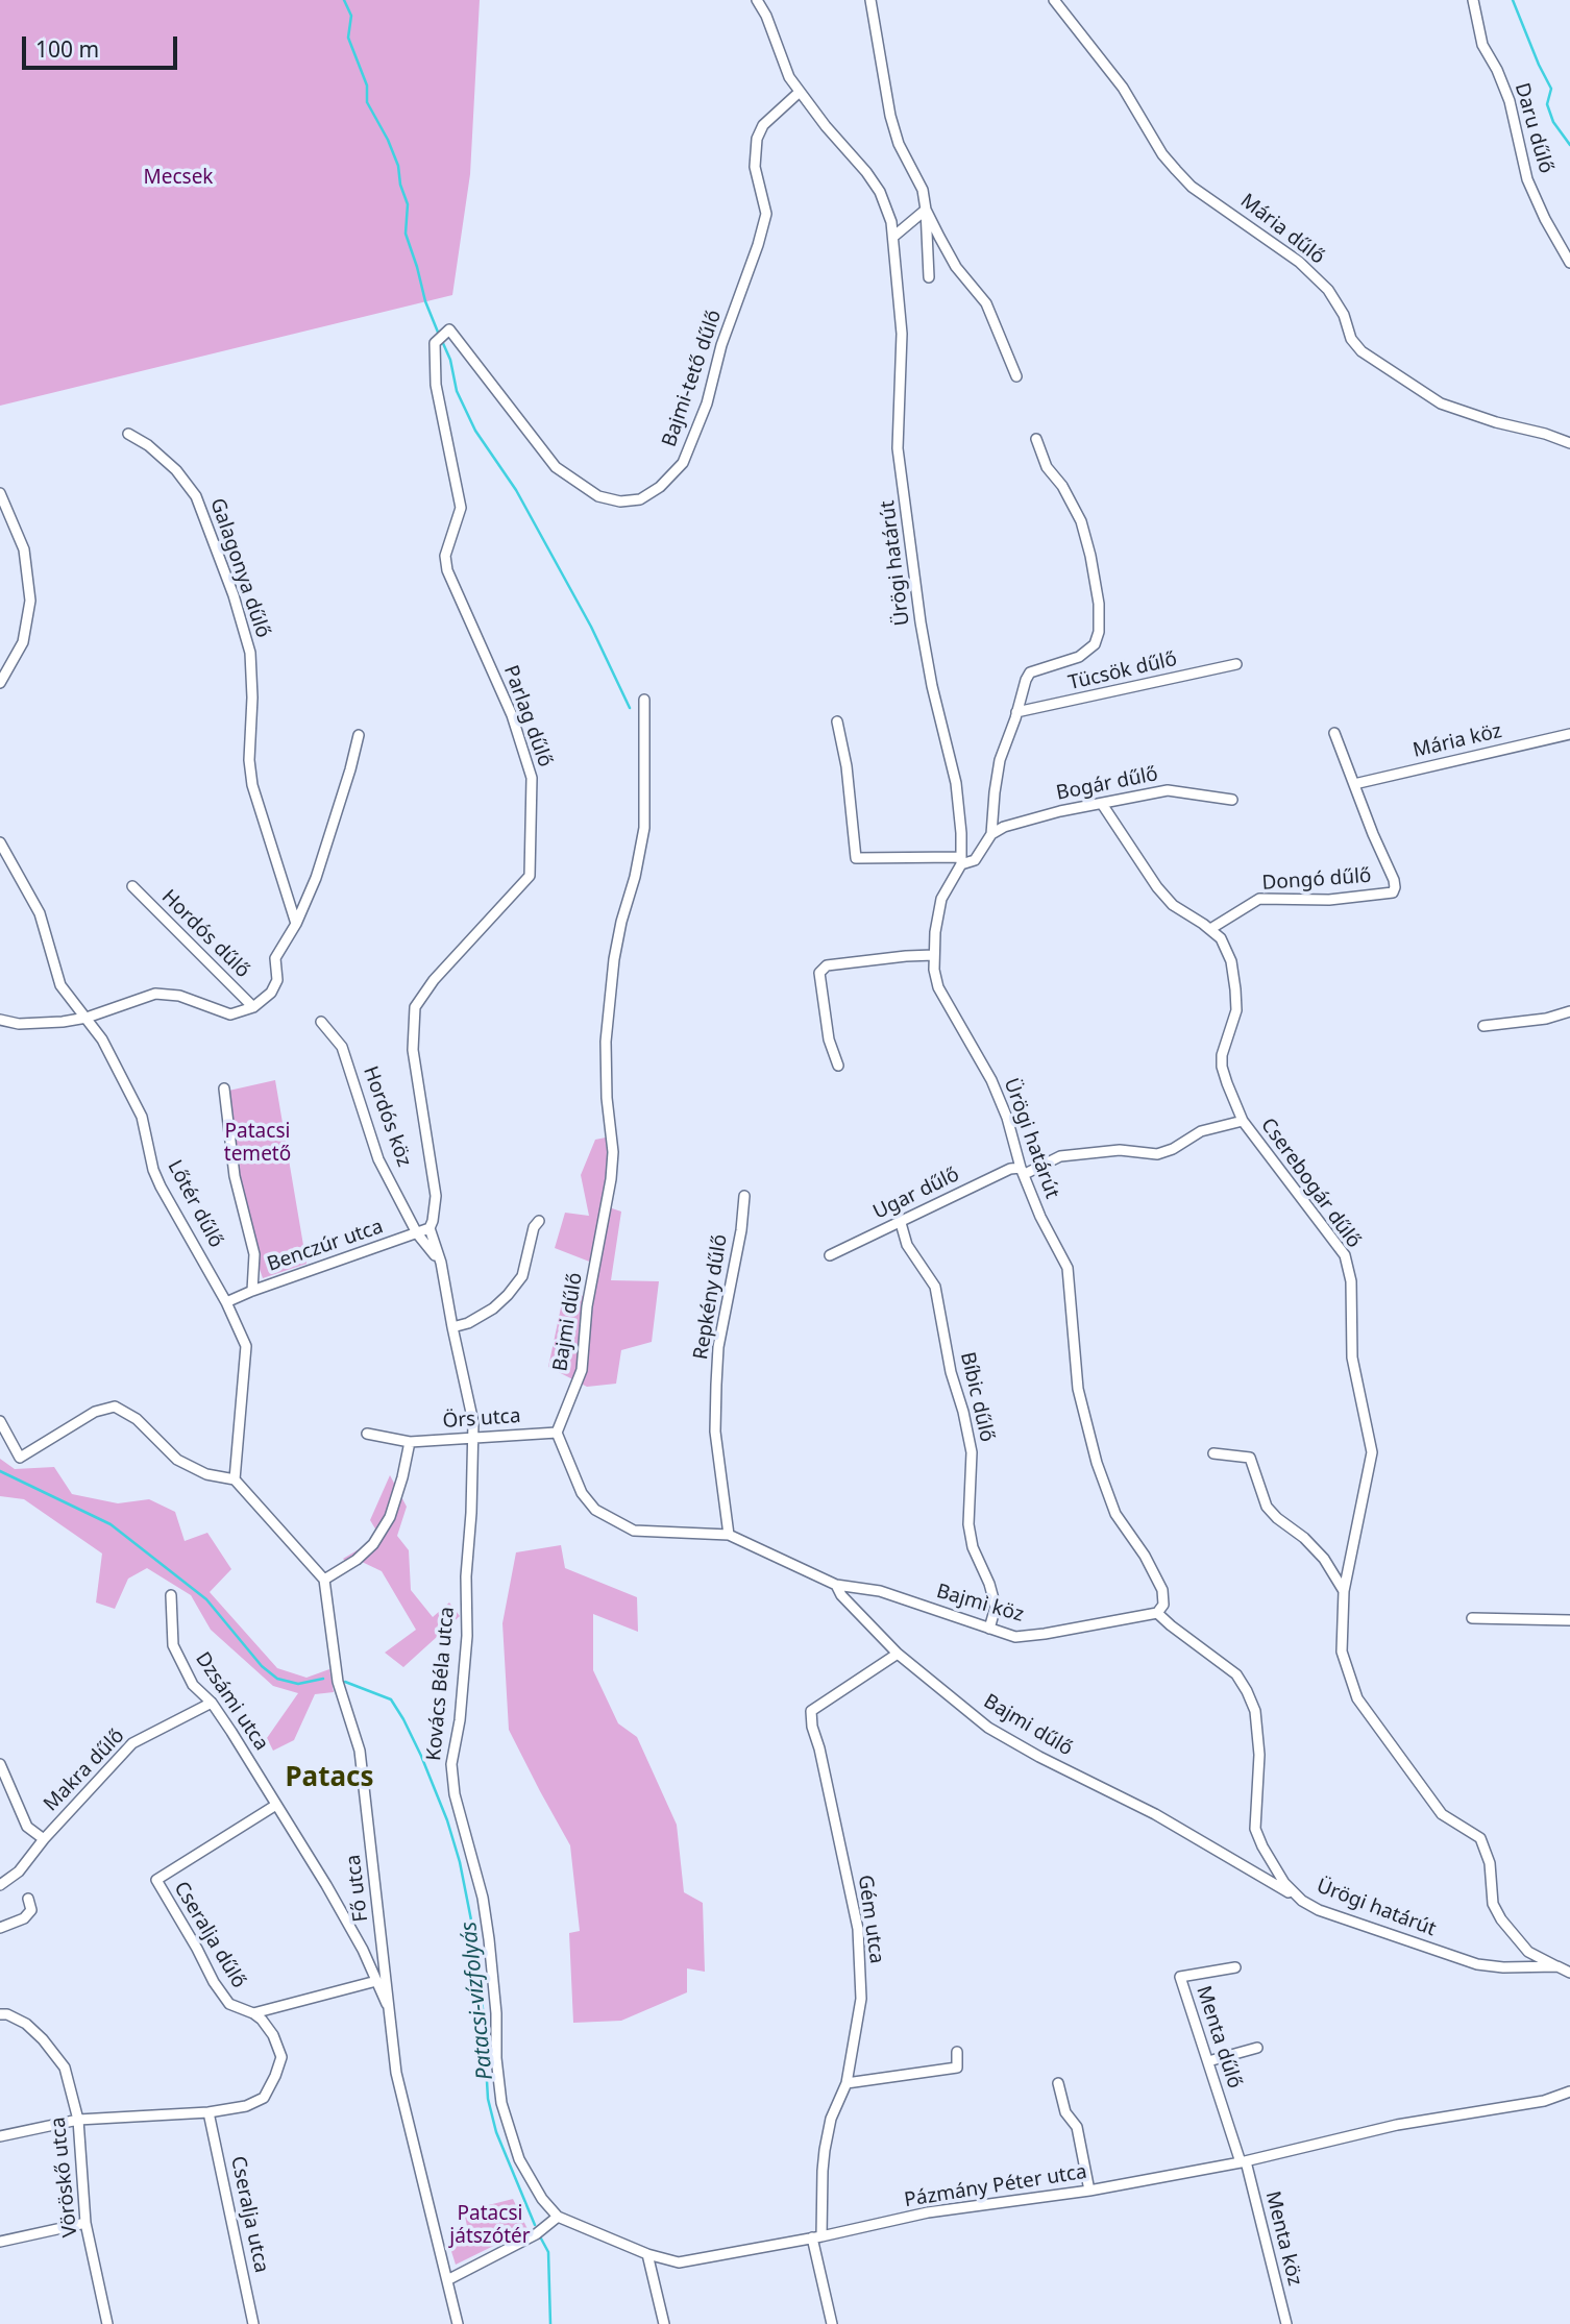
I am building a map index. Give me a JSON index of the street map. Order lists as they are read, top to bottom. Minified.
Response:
{"streets":{"street":["Daru dűlő","Mária dűlő","Bajmi-tető dűlő","Ürögi határút","Galagonya dűlő","Tücsök dűlő","Parlag dűlő","Mária köz","Bogár dűlő","Dongó dűlő","Hordós dűlő","Hordós köz","Cserebogár dűlő","Ugar dűlő","Lőtér dűlő","Benczúr utca","Repkény dűlő","Bajmi dűlő","Bíbic dűlő","Örs utca","Bajmi köz","Kovács Béla utca","Dzsámi utca","Makra dűlő","Fő utca","Gém utca","Cseralja dűlő","Menta dűlő","Vöröskő utca","Pázmány Péter utca","Cseralja utca","Menta köz"]},"crossings":[["Bajmi-tető dűlő","Ürögi határút"],["Bajmi-tető dűlő","Parlag dűlő"],["Ürögi határút","Cserebogár dűlő"],["Ürögi határút","Ugar dűlő"],["Ürögi határút","Bajmi dűlő"],["Ürögi határút","Bajmi köz"],["Galagonya dűlő","Hordós dűlő"],["Parlag dűlő","Benczúr utca"],["Parlag dűlő","Kovács Béla utca"],["Mária köz","Dongó dűlő"],["Dongó dűlő","Cserebogár dűlő"],["Hordós dűlő","Lőtér dűlő"],["Hordós köz","Benczúr utca"],["Hordós köz","Kovács Béla utca"],["Cserebogár dűlő","Ugar dűlő"],["Ugar dűlő","Bíbic dűlő"],["Lőtér dűlő","Benczúr utca"],["Benczúr utca","Kovács Béla utca"],["Repkény dűlő","Bajmi dűlő"],["Bajmi dűlő","Örs utca"],["Bajmi dűlő","Bajmi köz"],["Bajmi dűlő","Gém utca"],["Bíbic dűlő","Bajmi köz"],["Örs utca","Kovács Béla utca"],["Kovács Béla utca","Pázmány Péter utca"],["Dzsámi utca","Makra dűlő"],["Dzsámi utca","Fő utca"],["Dzsámi utca","Cseralja dűlő"],["Gém utca","Pázmány Péter utca"],["Cseralja dűlő","Cseralja utca"],["Menta dűlő","Pázmány Péter utca"],["Menta dűlő","Menta köz"],["Pázmány Péter utca","Menta köz"]],"districts":["Patacs"],"water":["Patacsi-vízfolyás"],"parks":["Mecsek","Patacsi temető","Patacsi játszótér"],"scale_bar":"100 m"}
